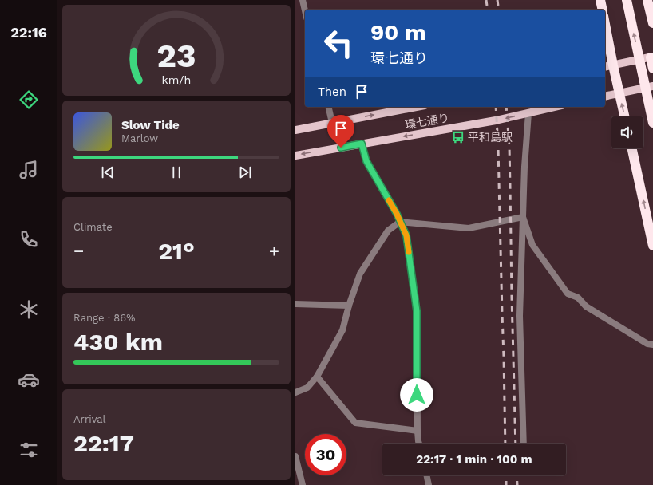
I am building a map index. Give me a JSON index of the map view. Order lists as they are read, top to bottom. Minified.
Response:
{"streets":{"main road":["環七通り"]},"places":{"bus stop":["平和島駅"]},"page":{"tabs":"22:16","turn":["90 m","環七通り"],"then":"Then","song":["Slow Tide","Marlow"],"tile":["Climate",["Range · 86%","430 km"],["Arrival","22:17"]],"heat":["−","21°","+"],"limit":"30","trip":"22:17 · 1 min · 100 m","gauge":["23","km/h"]}}
